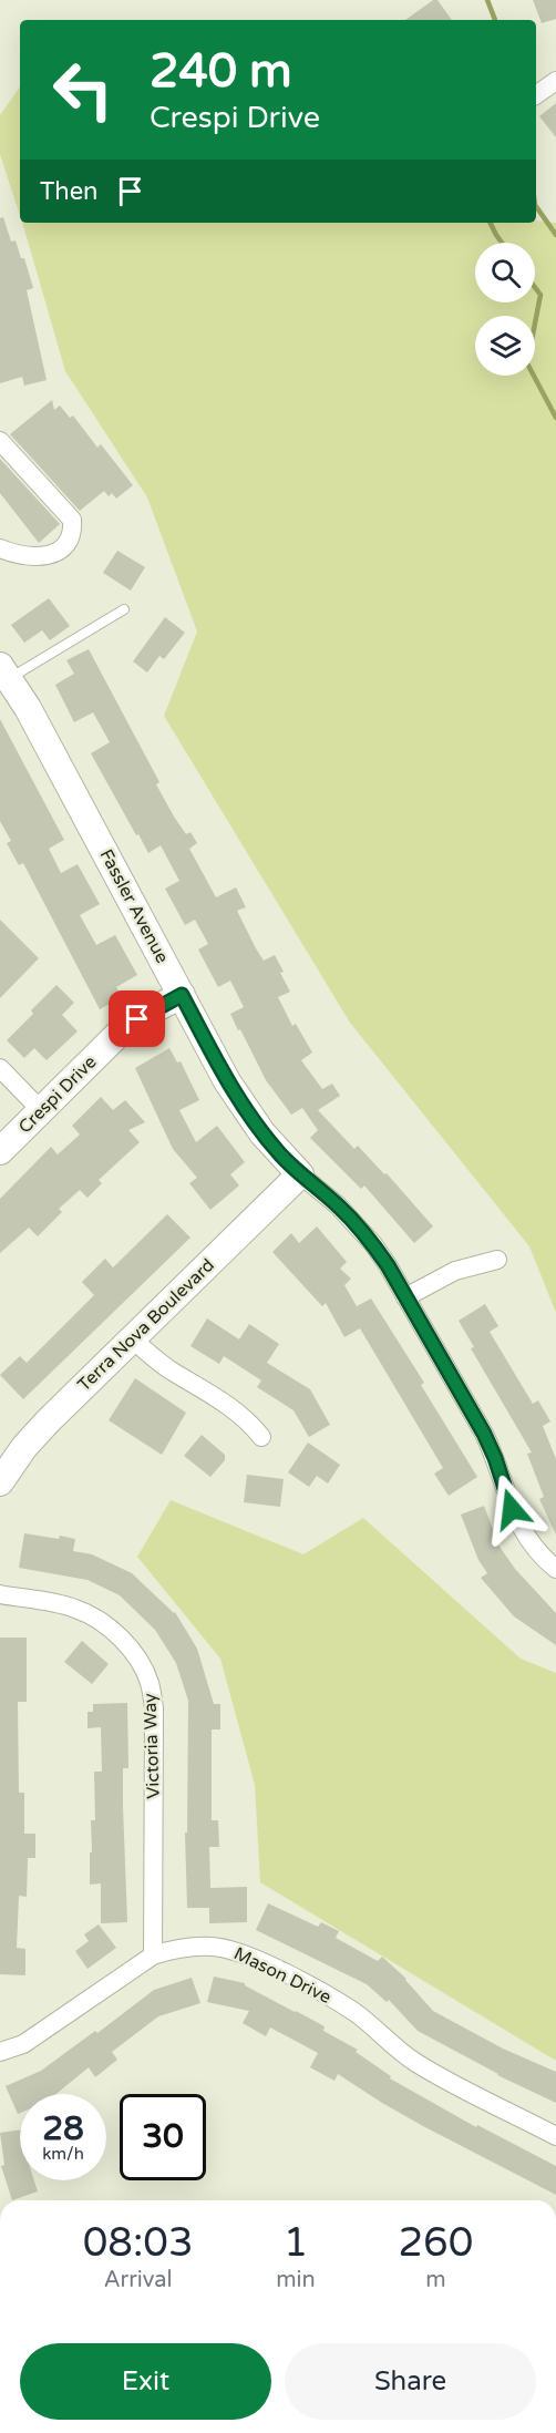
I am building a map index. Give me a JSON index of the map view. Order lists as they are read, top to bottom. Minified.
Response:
{"streets":{"street":["Fassler Avenue","Crespi Drive","Terra Nova Boulevard","Victoria Way","Mason Drive"]},"crossings":[["Fassler Avenue","Crespi Drive"],["Fassler Avenue","Terra Nova Boulevard"],["Victoria Way","Mason Drive"]],"page":{"turn":["240 m","Crespi Drive"],"then":"Then","speed":"28 km/h","limit":"30","eta":["08:03","Arrival","1","min","260","m"],"buttons":["Exit","Share"]}}
